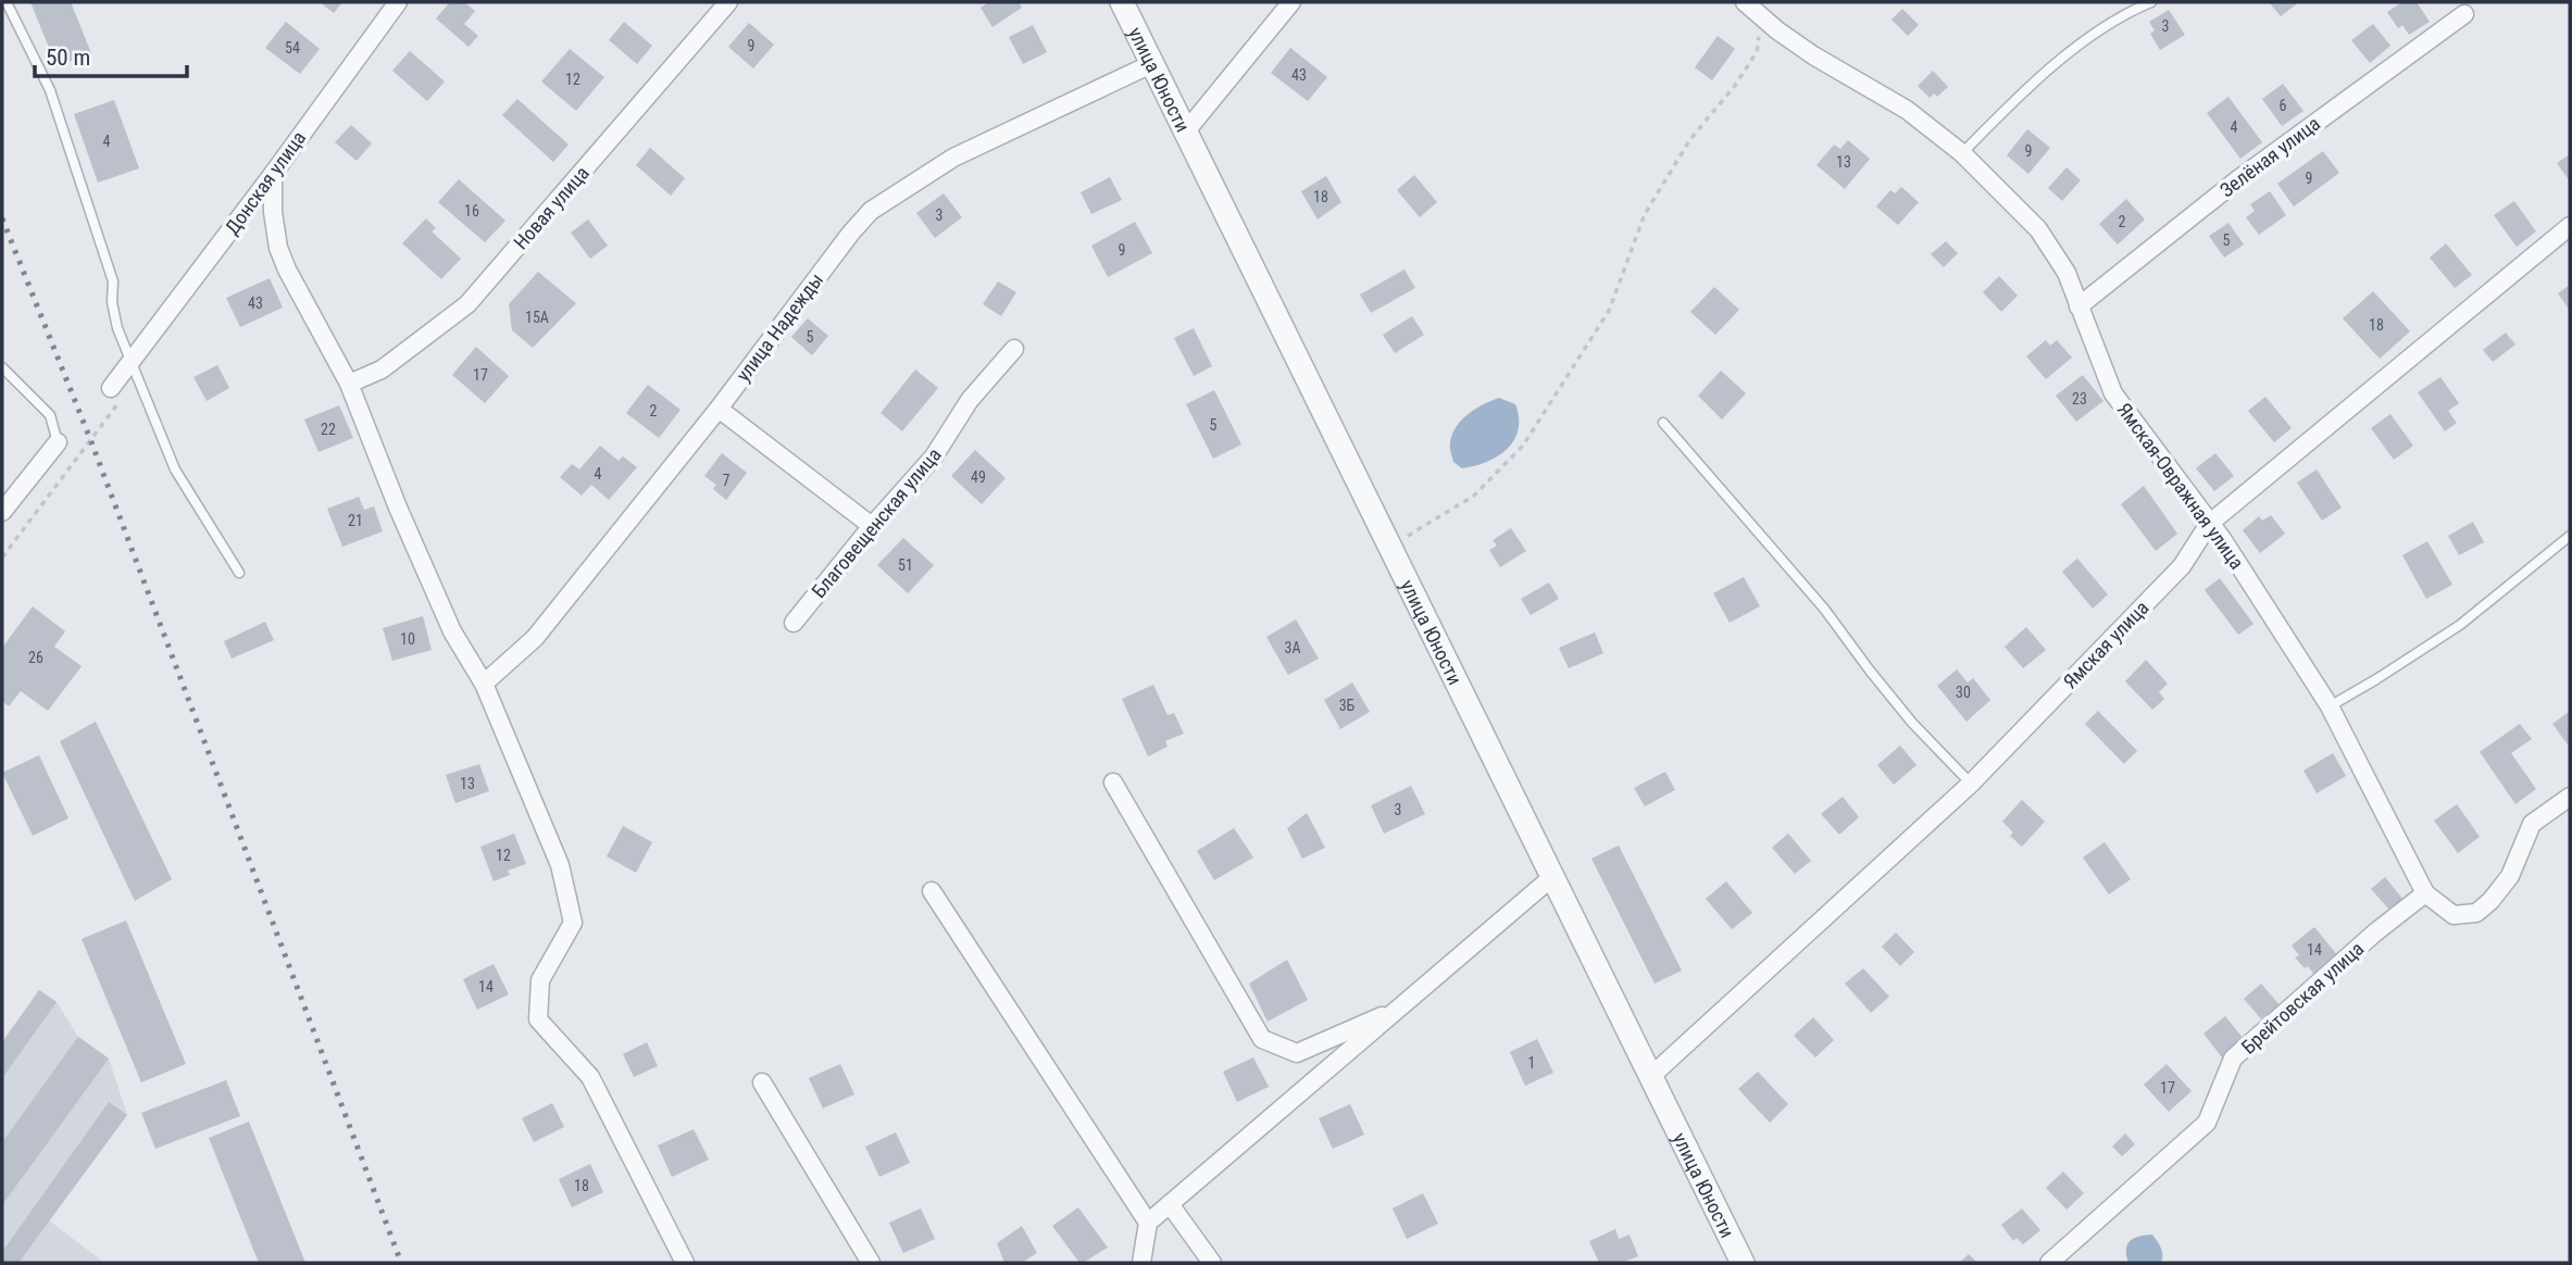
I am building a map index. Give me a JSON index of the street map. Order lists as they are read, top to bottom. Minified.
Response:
{"streets":{"street":["улица Юности","Зелёная улица","Донская улица","Новая улица","улица Надежды","Ямская-Овражная улица","Благовещенская улица","Ямская улица","Брейтовская улица"]},"crossings":[["улица Юности","улица Надежды"],["улица Юности","Ямская улица"],["Зелёная улица","Ямская-Овражная улица"],["Ямская-Овражная улица","Ямская улица"],["Ямская-Овражная улица","Брейтовская улица"]],"house_numbers":["3","9","54","43","12","6","4","4","9","13","9","18","16","3","2","5","9","43","15А","18","5","17","23","2","5","22","4","49","7","21","51","10","3А","26","30","3Б","13","3","12","14","14","1","17","18"],"scale_bar":"50 m"}
